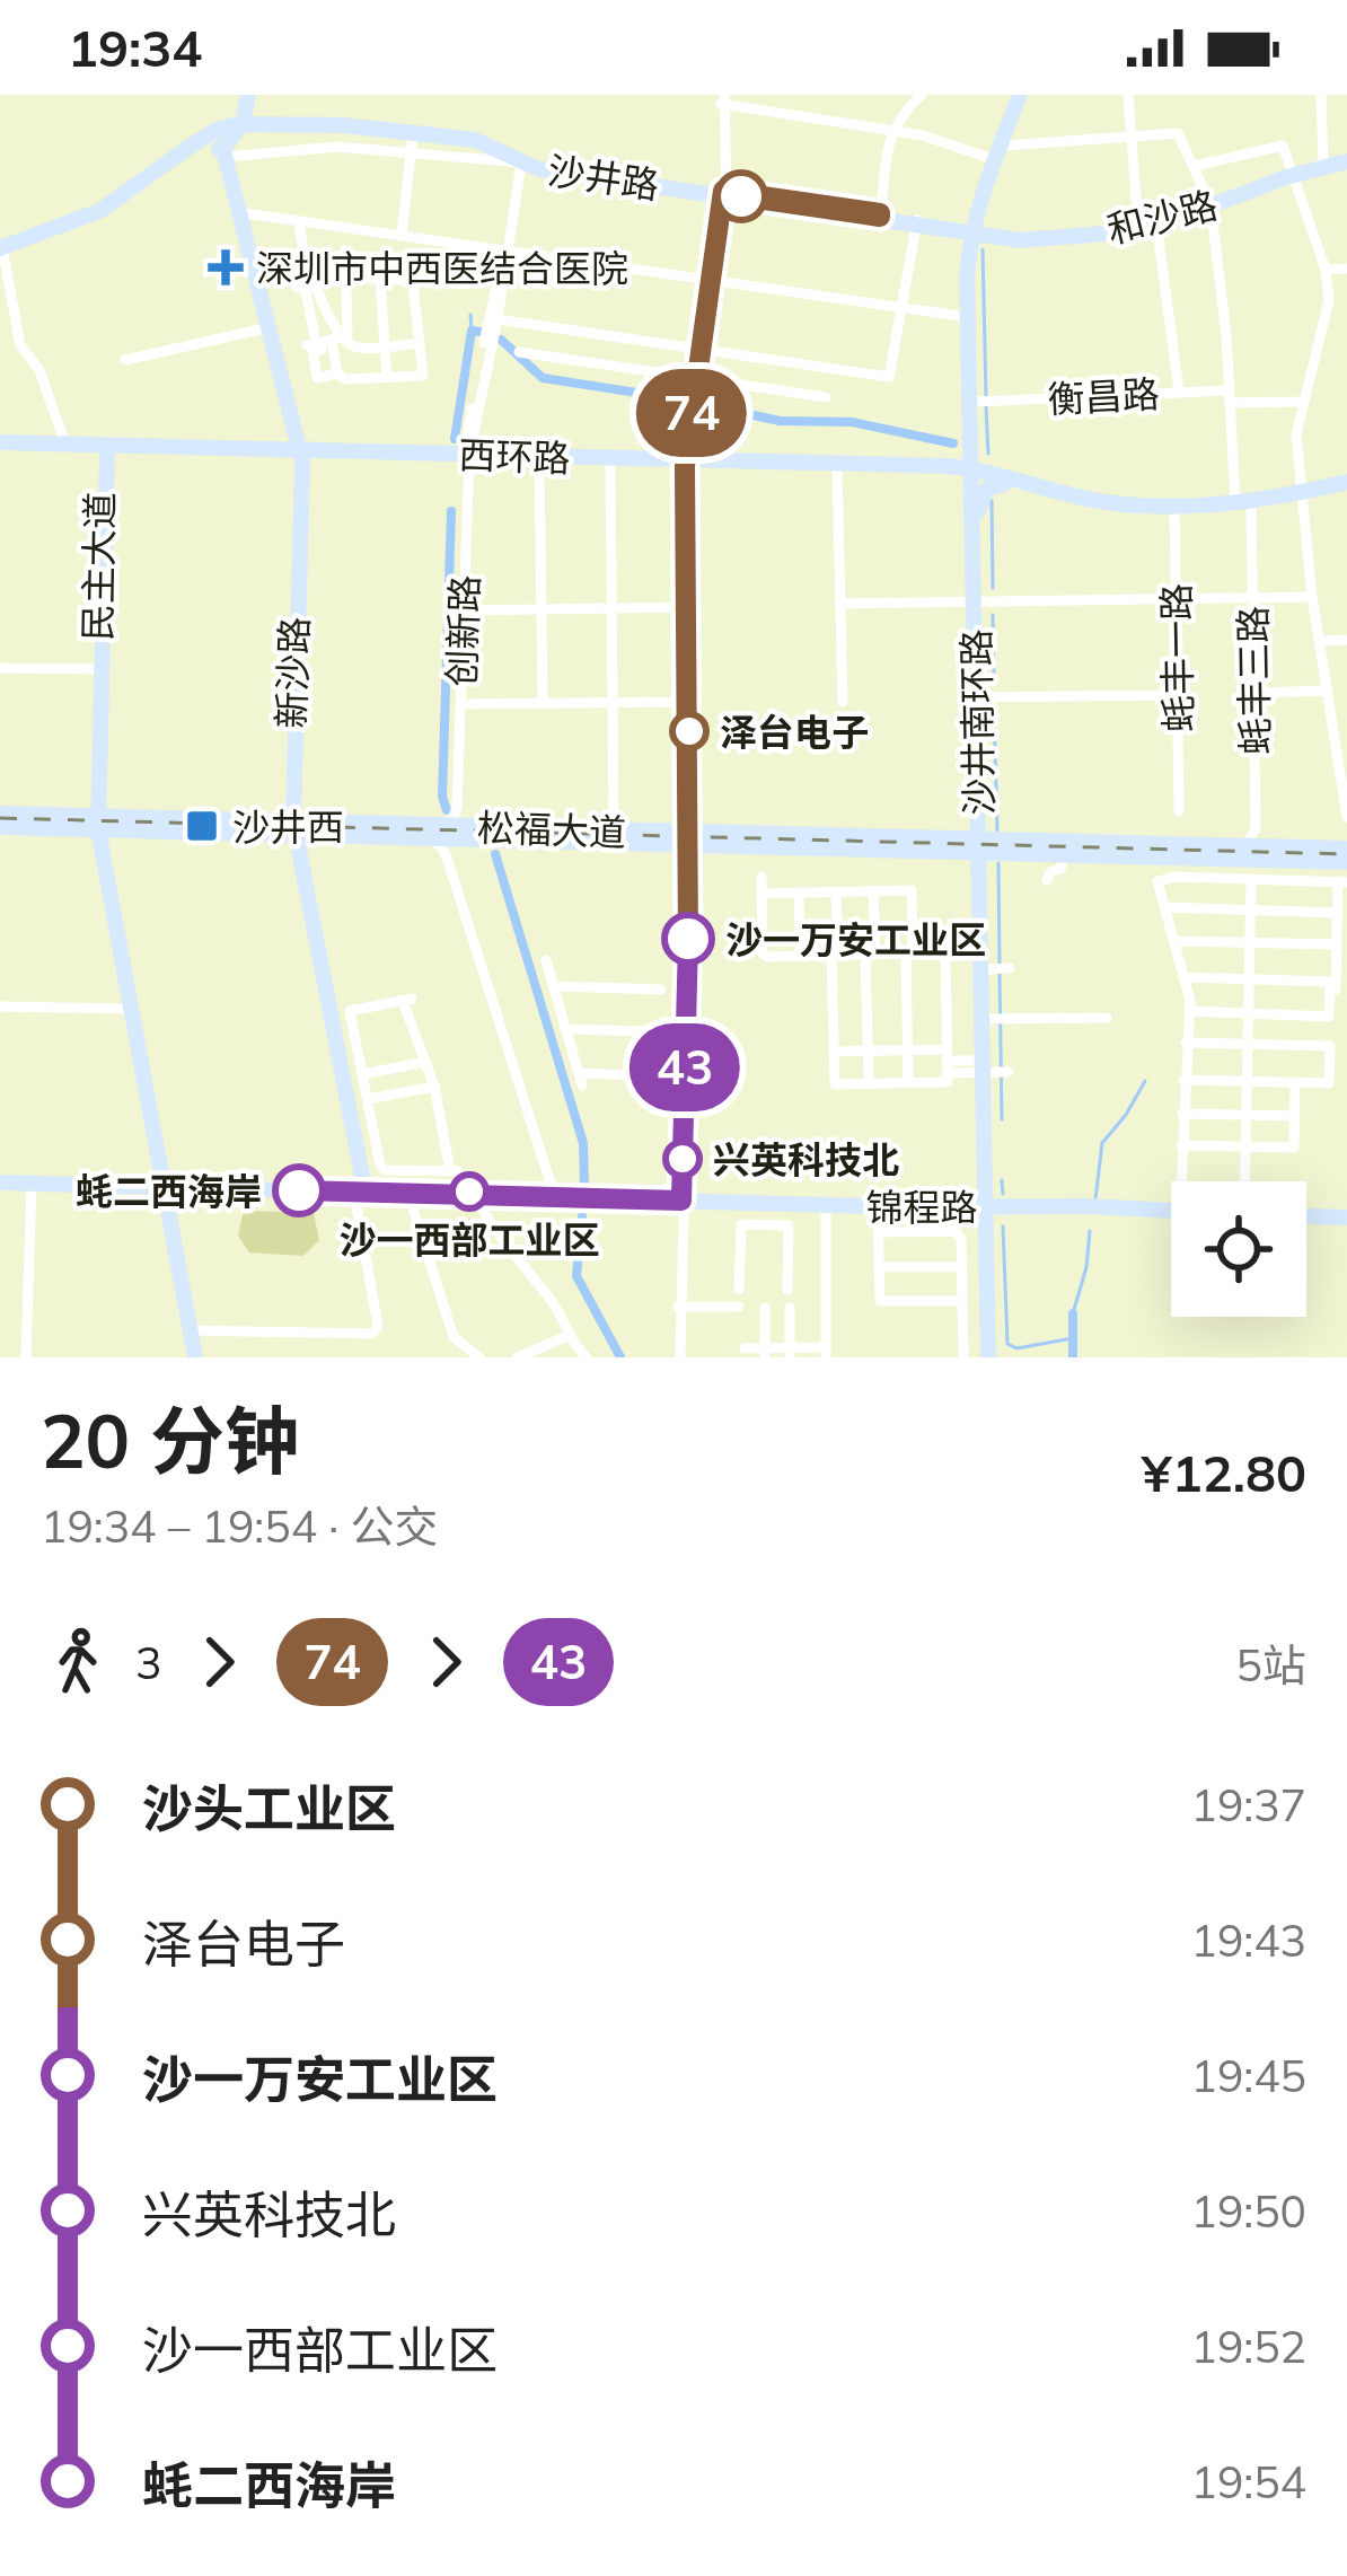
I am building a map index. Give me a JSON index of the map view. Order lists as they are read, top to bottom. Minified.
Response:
{"streets":{"main road":["沙井路","和沙路","西环路","民主大道","新沙路","沙井南环路","松福大道","锦程路"],"street":["衡昌路","创新路","蚝丰一路","蚝丰三路"]},"crossings":[["沙井路","和沙路"],["沙井路","创新路"],["沙井路","沙井南环路"],["和沙路","蚝丰三路"],["和沙路","沙井南环路"],["衡昌路","蚝丰三路"],["衡昌路","沙井南环路"],["西环路","民主大道"],["西环路","创新路"],["西环路","蚝丰一路"],["西环路","新沙路"],["西环路","蚝丰三路"],["西环路","沙井南环路"],["民主大道","松福大道"],["民主大道","锦程路"],["新沙路","松福大道"],["新沙路","锦程路"],["蚝丰三路","松福大道"],["沙井南环路","松福大道"],["沙井南环路","锦程路"]],"places":{"health":["深圳市中西医结合医院"],"other":["泽台电子","沙一万安工业区","兴英科技北","蚝二西海岸","沙一西部工业区"],"transit":["沙井西"]},"lines":["bus line 74","bus line 43"],"page":{"status":"19:34","on_map":["74","43"],"heading":["20 分钟","19:34 – 19:54 · 公交","¥12.80"],"legs":["3","74","43","5站"],"list":[{"name":"沙头工业区","value":"19:37"},{"name":"泽台电子","value":"19:43"},{"name":"沙一万安工业区","value":"19:45"},{"name":"兴英科技北","value":"19:50"},{"name":"沙一西部工业区","value":"19:52"},{"name":"蚝二西海岸","value":"19:54"}]}}
